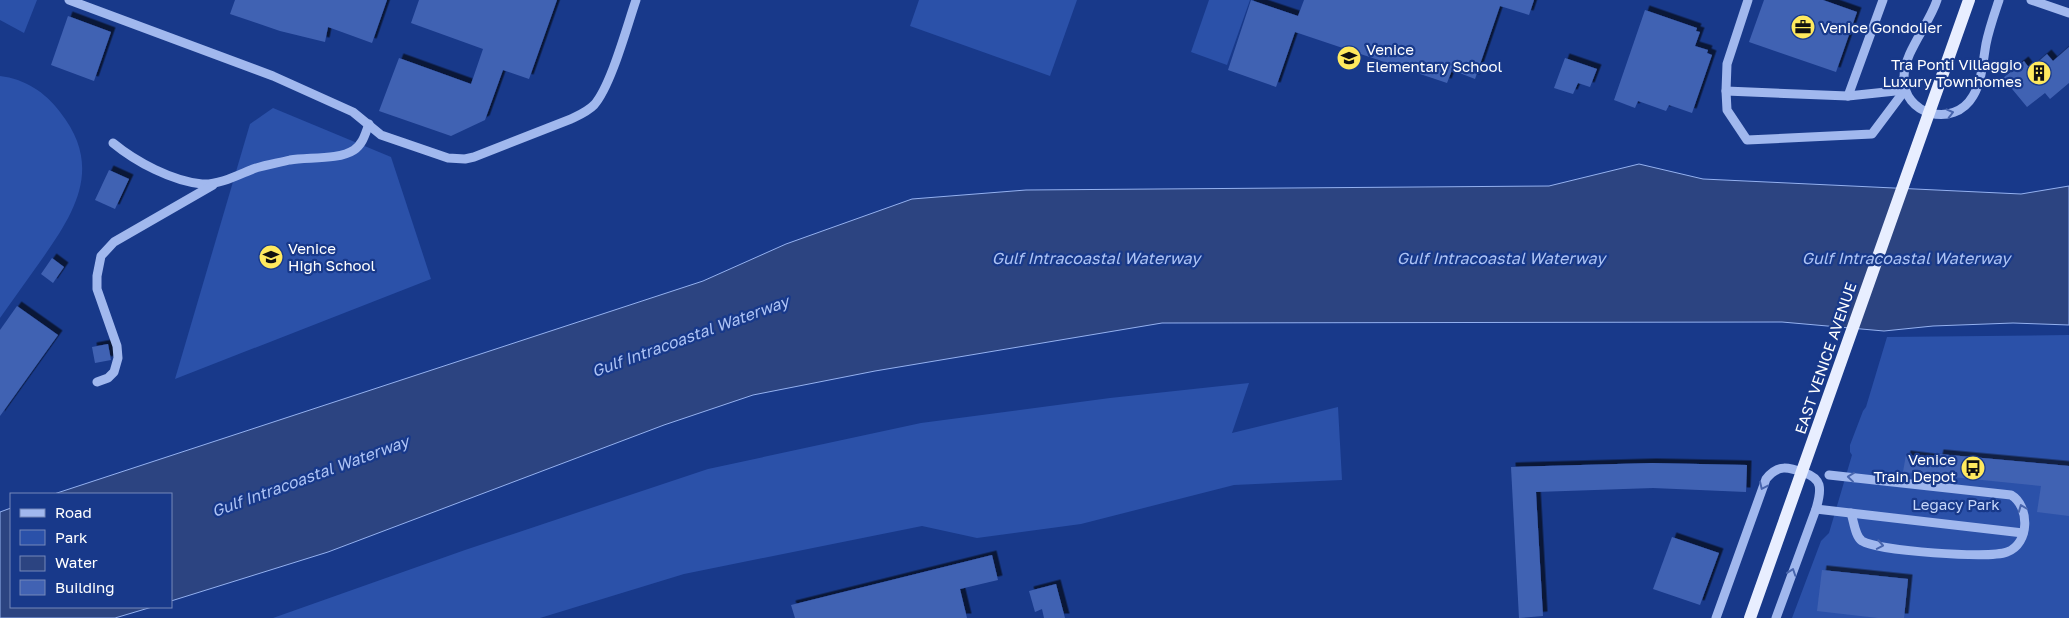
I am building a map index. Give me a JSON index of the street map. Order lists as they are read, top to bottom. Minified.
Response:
{"streets":{"main road":["EAST VENICE AVENUE"]},"water":["Gulf Intracoastal Waterway"],"parks":["Legacy Park"],"places":{"office":["Venice Gondolier"],"school or university":["Venice Elementary School","Venice High School"],"building":["Tra Ponti Villaggio Luxury Townhomes"],"bus stop":["Venice Train Depot"]},"legend":["Road","Park","Water","Building"]}
